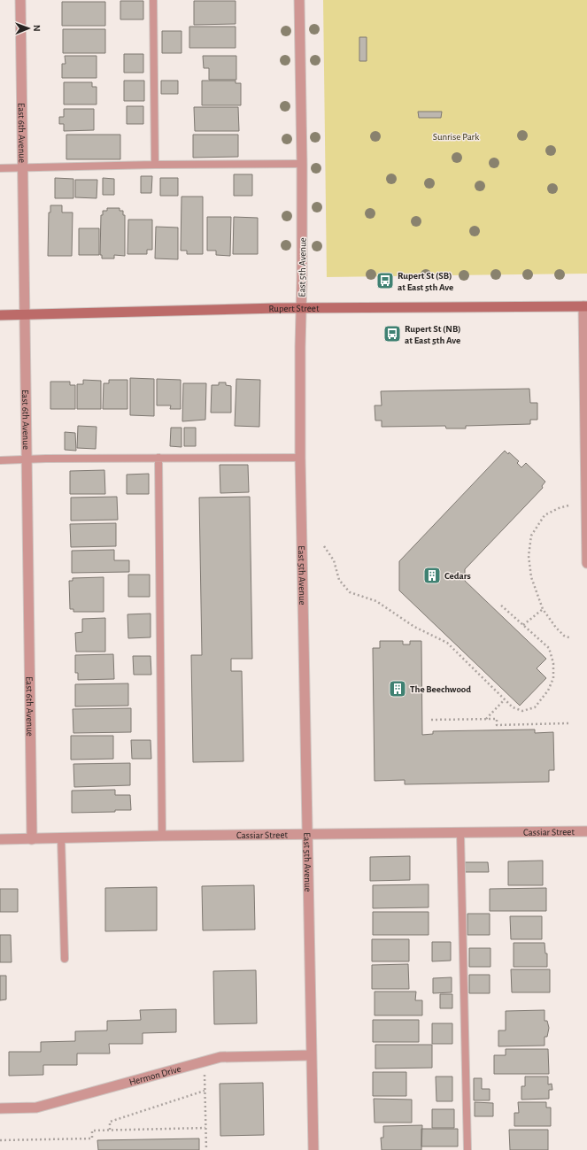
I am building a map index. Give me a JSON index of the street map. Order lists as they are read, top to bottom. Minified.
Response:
{"streets":{"main road":["Rupert Street"],"street":["East 6th Avenue","East 5th Avenue","Cassiar Street","Hermon Drive"]},"crossings":[["East 6th Avenue","Rupert Street"],["East 6th Avenue","Cassiar Street"],["East 5th Avenue","Rupert Street"],["East 5th Avenue","Cassiar Street"],["East 5th Avenue","Hermon Drive"]],"parks":["Sunrise Park"],"places":{"bus stop":["Rupert St (SB) at East 5th Ave","Rupert St (NB) at East 5th Ave"],"building":["Cedars","The Beechwood"]},"north":"right"}
